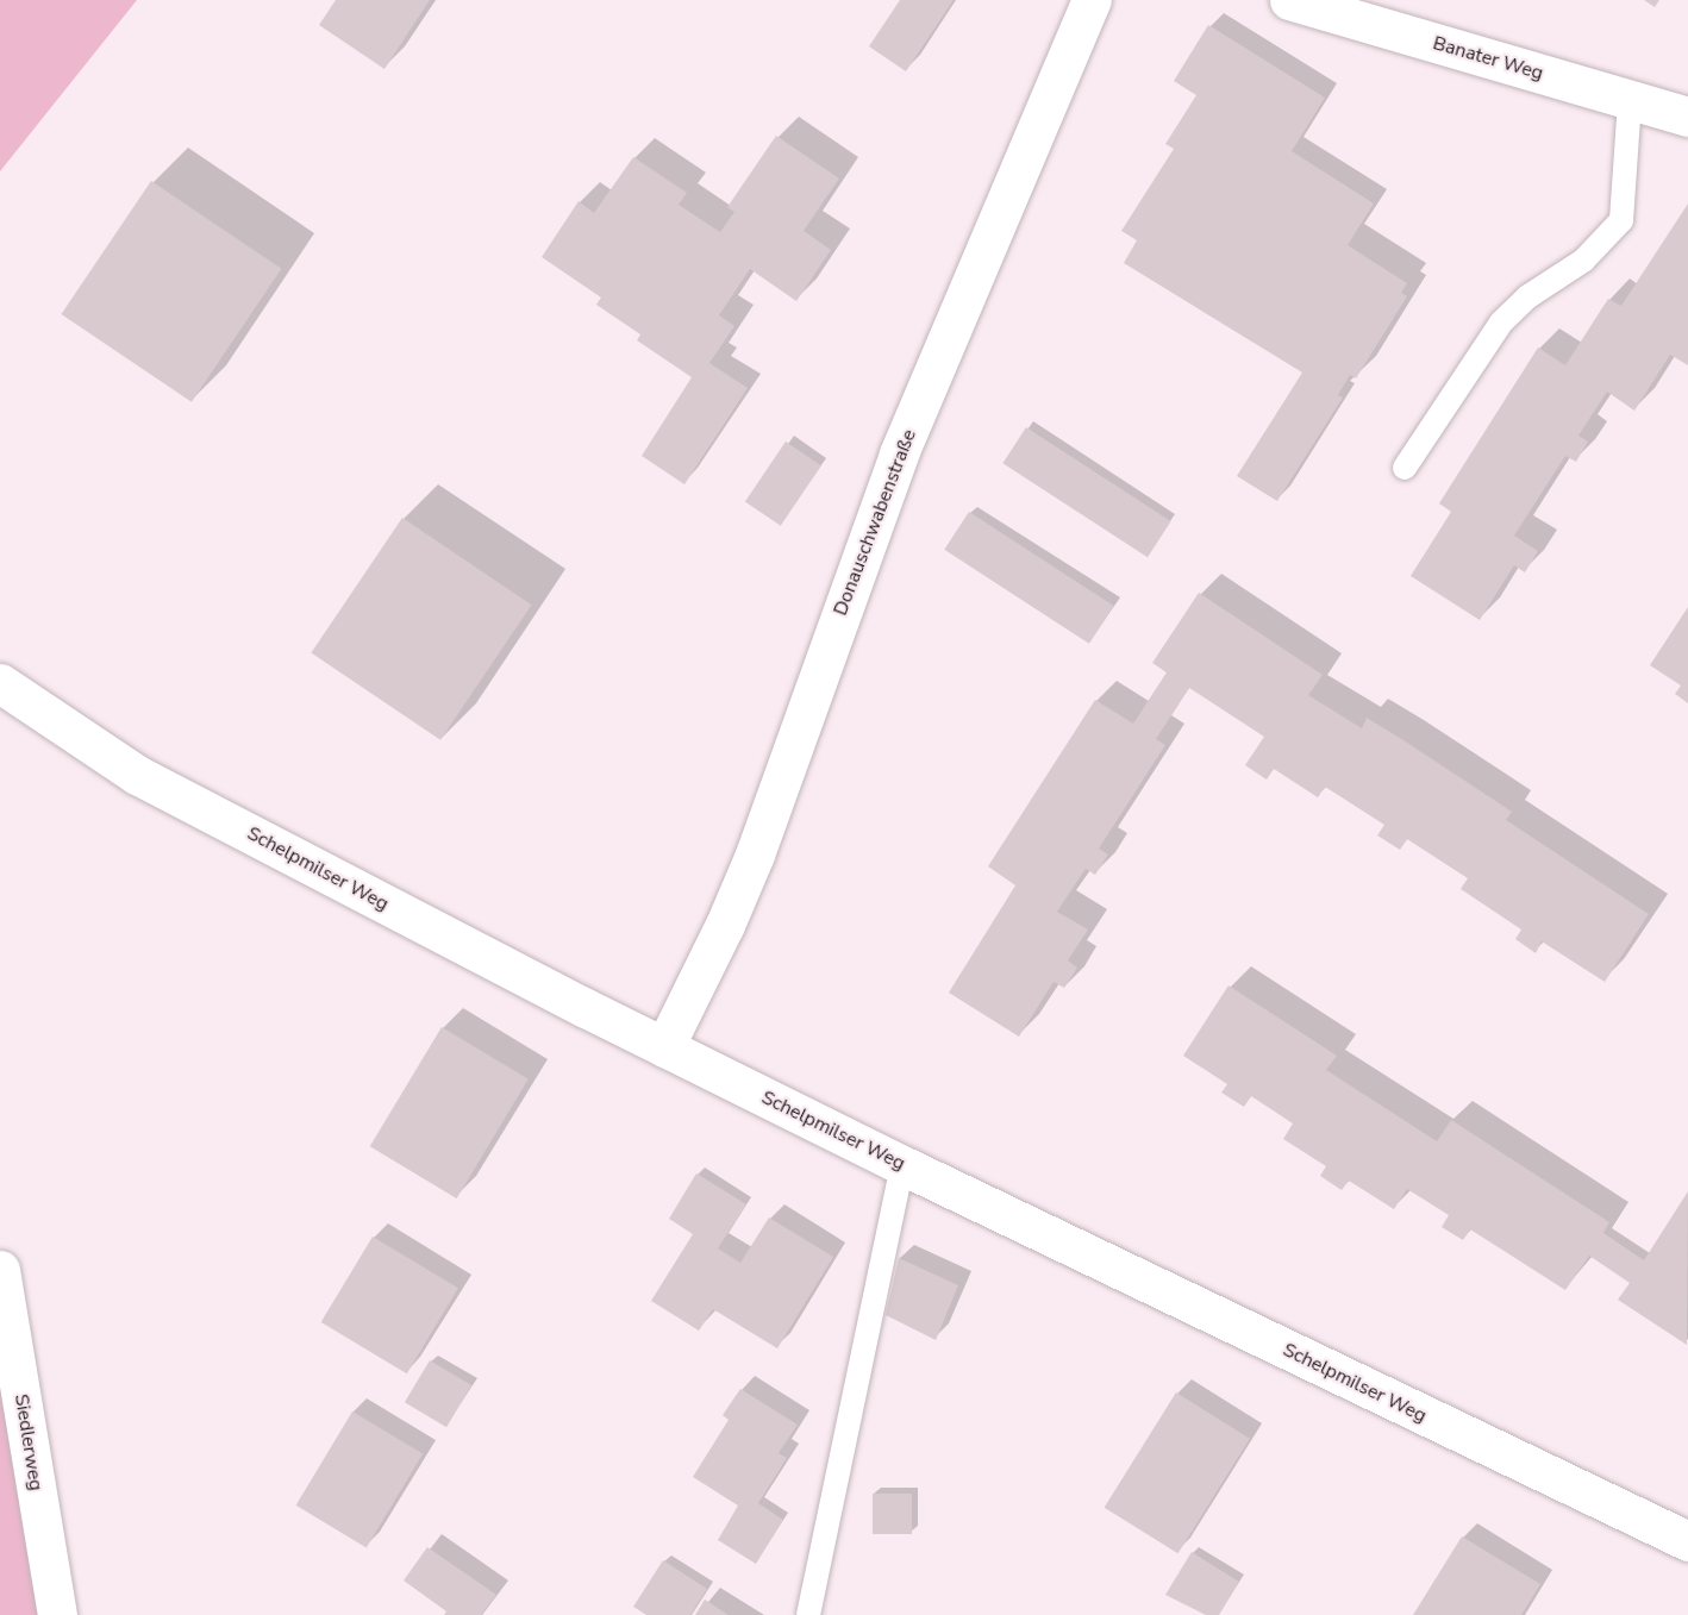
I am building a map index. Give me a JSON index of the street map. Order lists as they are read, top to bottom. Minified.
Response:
{"streets":{"street":["Banater Weg","Donauschwabenstraße","Schelpmilser Weg","Siedlerweg"]},"crossings":[["Donauschwabenstraße","Schelpmilser Weg"]]}
